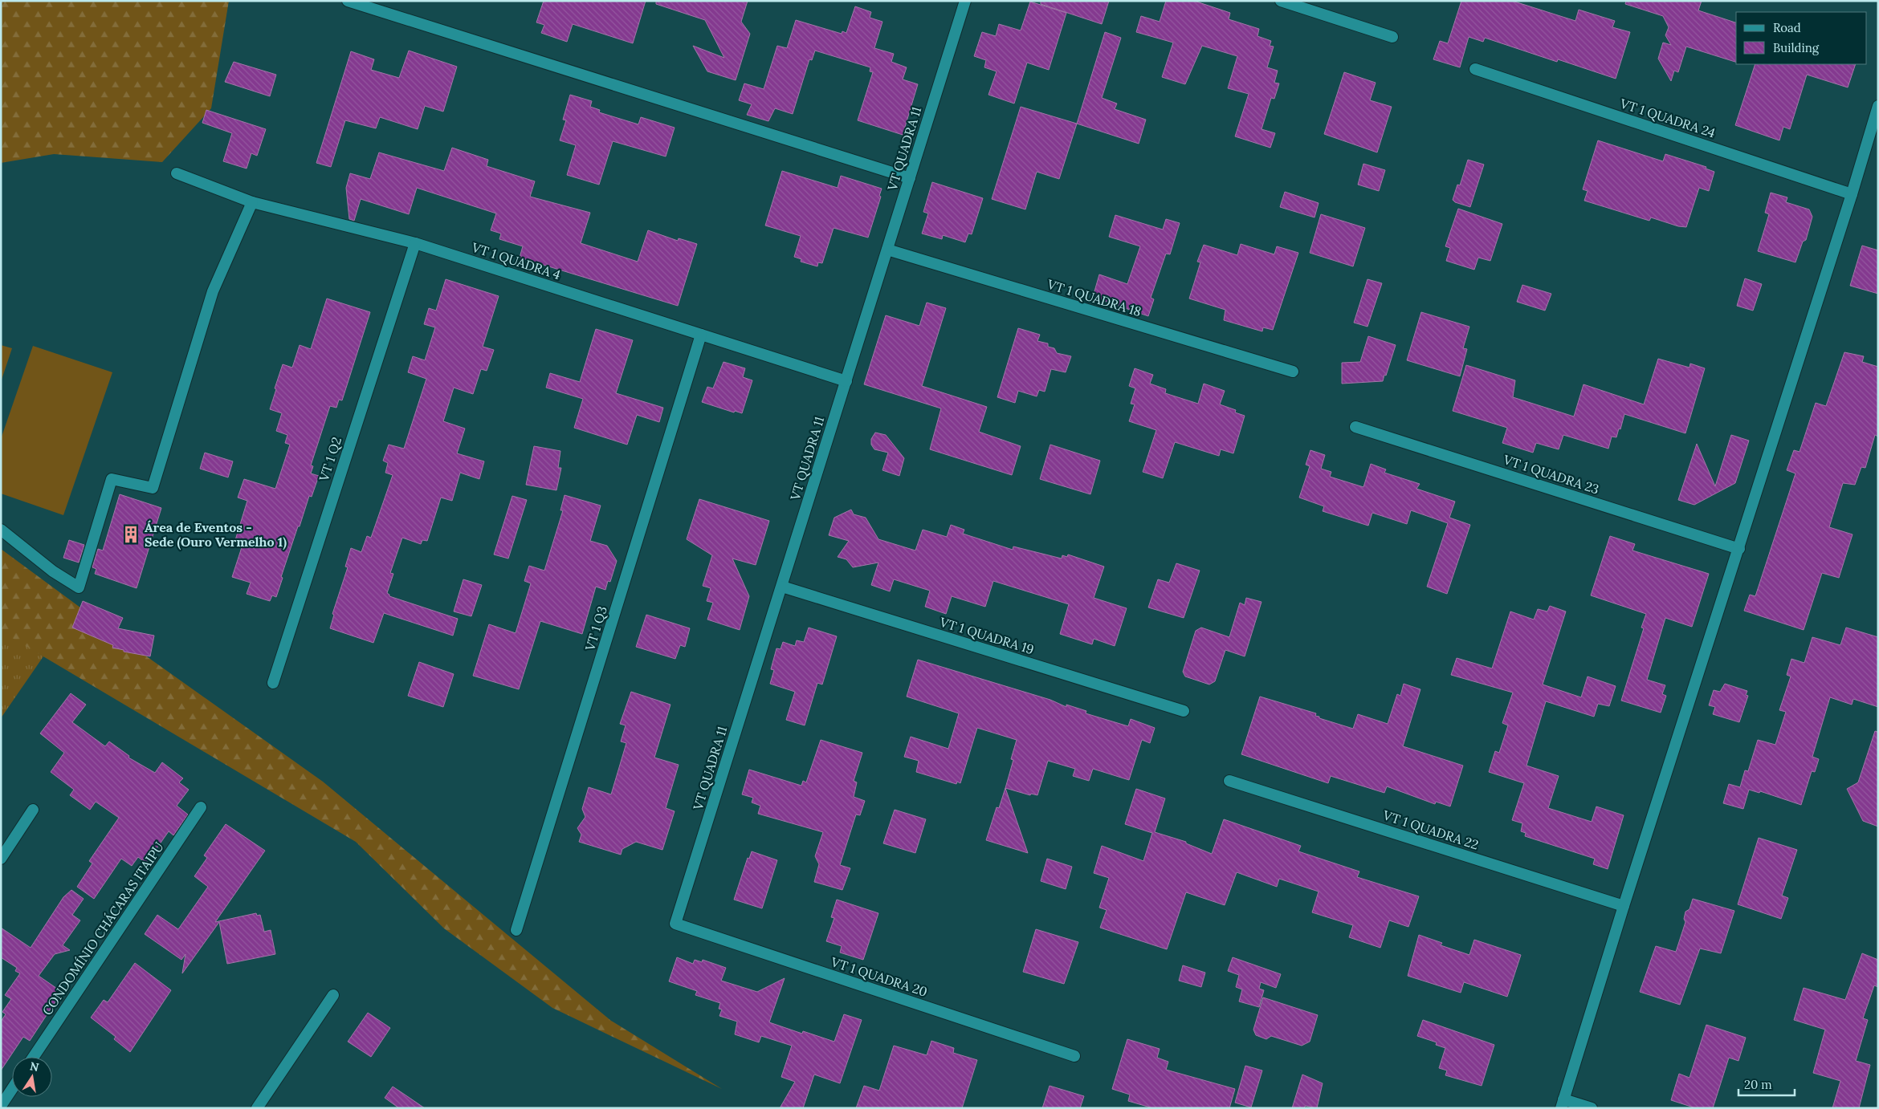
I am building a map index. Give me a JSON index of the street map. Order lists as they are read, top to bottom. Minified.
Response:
{"streets":{"street":["VT 1 QUADRA 24","VT QUADRA 11","VT 1 QUADRA 4","VT 1 QUADRA 18","VT 1 Q2","VT 1 QUADRA 23","VT 1 Q3","VT 1 QUADRA 19","VT 1 QUADRA 22","CONDOMÍNIO CHÁCARAS ITAIPU","VT 1 QUADRA 20"]},"crossings":[["VT QUADRA 11","VT 1 QUADRA 4"],["VT QUADRA 11","VT 1 QUADRA 18"],["VT QUADRA 11","VT 1 QUADRA 19"],["VT QUADRA 11","VT 1 QUADRA 20"],["VT 1 QUADRA 4","VT 1 Q2"],["VT 1 QUADRA 4","VT 1 Q3"]],"places":{"building":["Área de Eventos - Sede (Ouro Vermelho 1)"]},"legend":["Road","Building"],"scale_bar":"20 m","north":"top"}
